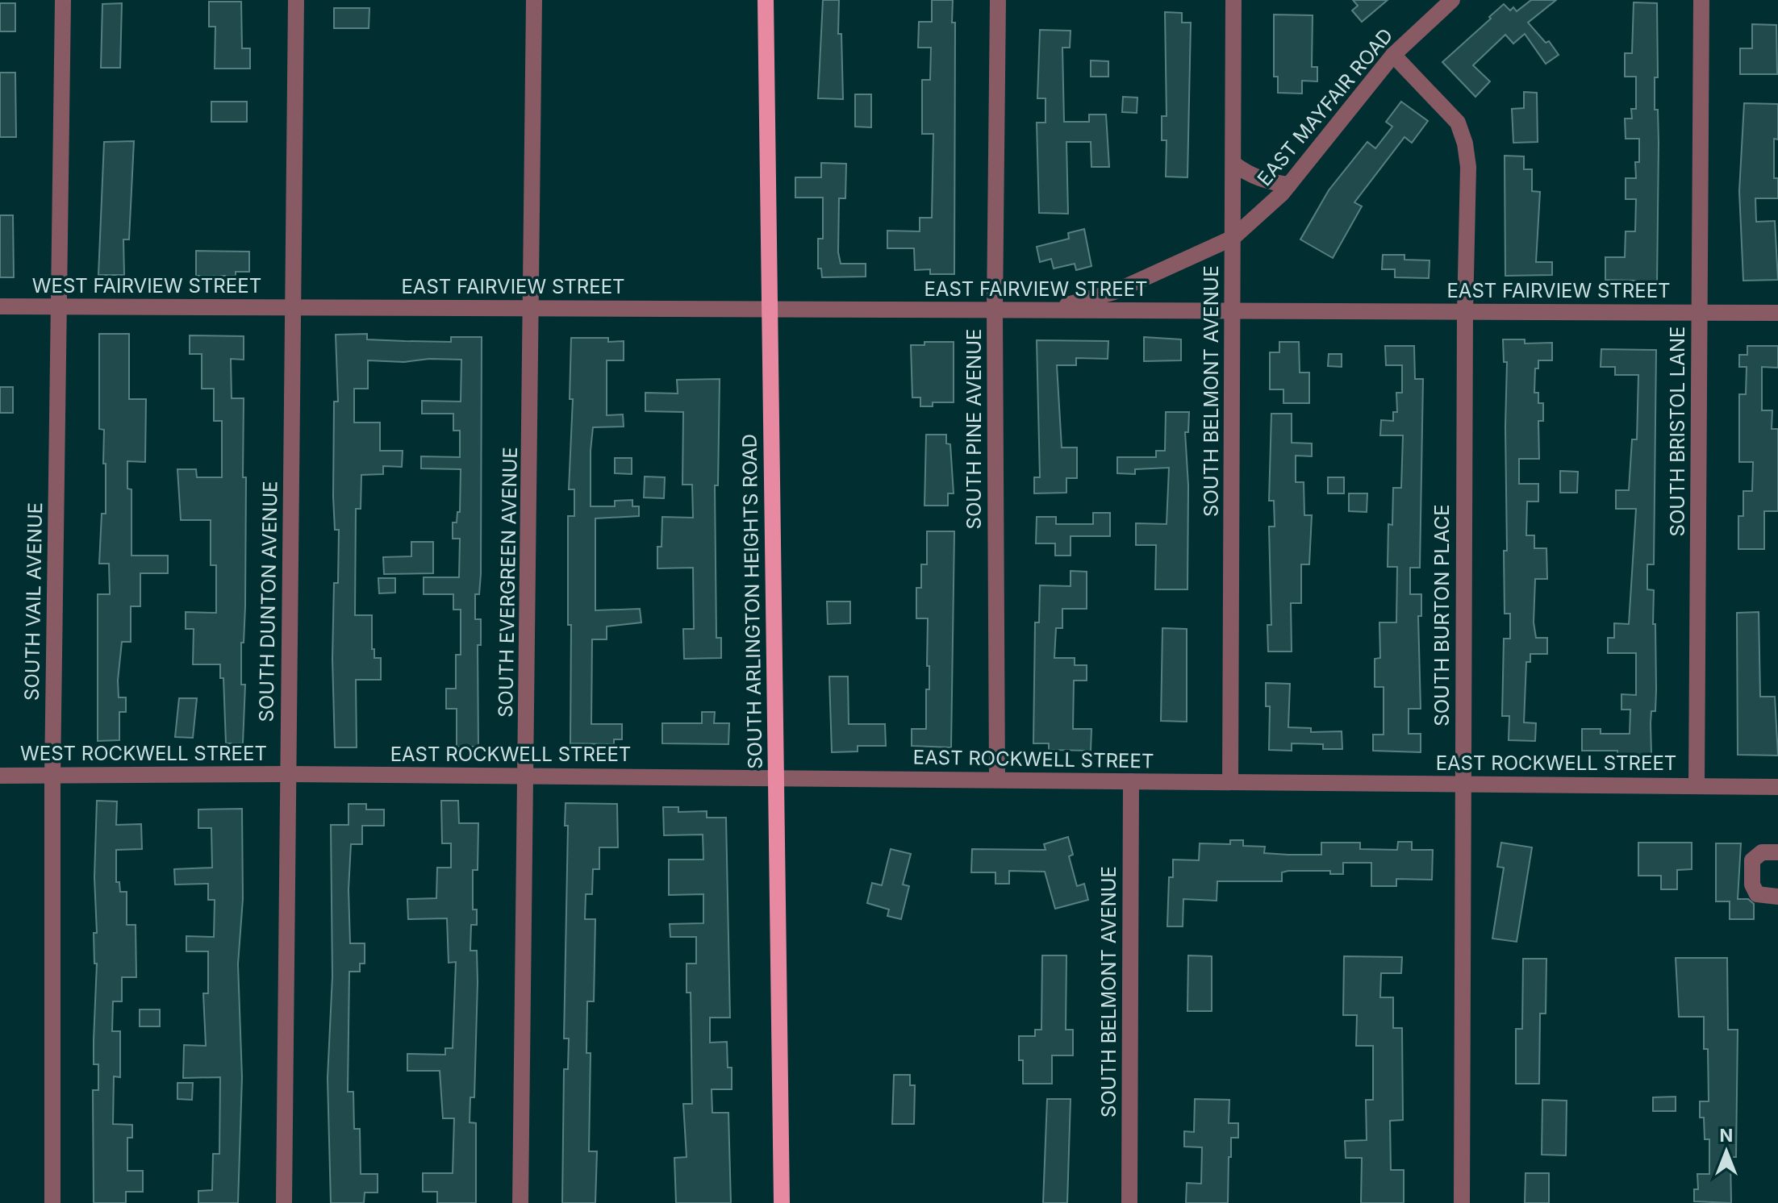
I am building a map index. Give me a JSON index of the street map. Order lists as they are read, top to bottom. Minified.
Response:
{"streets":{"main road":["SOUTH ARLINGTON HEIGHTS ROAD"],"street":["EAST MAYFAIR ROAD","WEST FAIRVIEW STREET","EAST FAIRVIEW STREET","SOUTH BELMONT AVENUE","SOUTH PINE AVENUE","SOUTH BRISTOL LANE","SOUTH EVERGREEN AVENUE","SOUTH VAIL AVENUE","SOUTH DUNTON AVENUE","SOUTH BURTON PLACE","WEST ROCKWELL STREET","EAST ROCKWELL STREET"]},"crossings":[["EAST MAYFAIR ROAD","EAST FAIRVIEW STREET"],["EAST MAYFAIR ROAD","SOUTH BELMONT AVENUE"],["EAST MAYFAIR ROAD","SOUTH BURTON PLACE"],["WEST FAIRVIEW STREET","EAST FAIRVIEW STREET"],["WEST FAIRVIEW STREET","SOUTH VAIL AVENUE"],["WEST FAIRVIEW STREET","SOUTH DUNTON AVENUE"],["EAST FAIRVIEW STREET","SOUTH BELMONT AVENUE"],["EAST FAIRVIEW STREET","SOUTH PINE AVENUE"],["EAST FAIRVIEW STREET","SOUTH BRISTOL LANE"],["EAST FAIRVIEW STREET","SOUTH EVERGREEN AVENUE"],["EAST FAIRVIEW STREET","SOUTH DUNTON AVENUE"],["EAST FAIRVIEW STREET","SOUTH ARLINGTON HEIGHTS ROAD"],["EAST FAIRVIEW STREET","SOUTH BURTON PLACE"],["SOUTH BELMONT AVENUE","EAST ROCKWELL STREET"],["SOUTH PINE AVENUE","EAST ROCKWELL STREET"],["SOUTH BRISTOL LANE","EAST ROCKWELL STREET"],["SOUTH EVERGREEN AVENUE","EAST ROCKWELL STREET"],["SOUTH VAIL AVENUE","WEST ROCKWELL STREET"],["SOUTH DUNTON AVENUE","WEST ROCKWELL STREET"],["SOUTH DUNTON AVENUE","EAST ROCKWELL STREET"],["SOUTH ARLINGTON HEIGHTS ROAD","EAST ROCKWELL STREET"],["SOUTH BURTON PLACE","EAST ROCKWELL STREET"],["WEST ROCKWELL STREET","EAST ROCKWELL STREET"]],"north":"top"}
